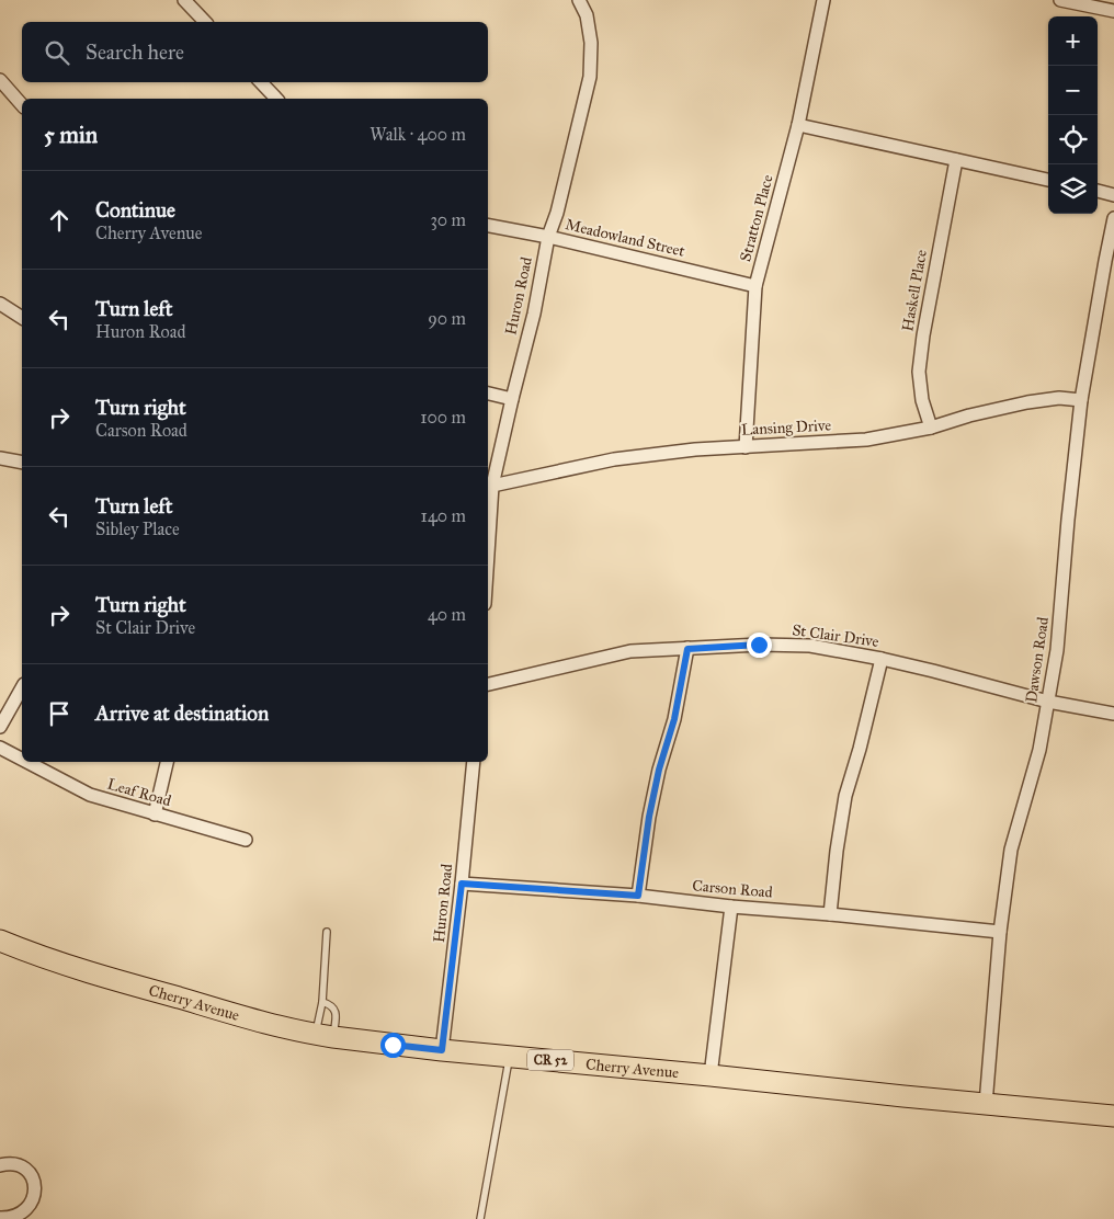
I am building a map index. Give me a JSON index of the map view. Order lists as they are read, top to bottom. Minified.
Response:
{"streets":{"main road":["Cherry Avenue","CR 52"],"street":["Stratton Place","Meadowland Street","Haskell Place","Huron Road","Lansing Drive","St Clair Drive","Dawson Road","Leaf Road","Carson Road"]},"crossings":[["Stratton Place","Meadowland Street"],["Stratton Place","Lansing Drive"],["Meadowland Street","Huron Road"],["Haskell Place","Lansing Drive"],["Huron Road","Lansing Drive"],["Huron Road","Carson Road"],["Huron Road","Cherry Avenue"],["Lansing Drive","Dawson Road"],["St Clair Drive","Dawson Road"],["Dawson Road","Carson Road"],["Dawson Road","Cherry Avenue"]],"page":{"map_buttons":["+","−"],"search":"Search here","heading":["5 min","Walk · 400 m"],"list":[["Continue","Cherry Avenue","30 m"],["Turn left","Huron Road","90 m"],["Turn right","Carson Road","100 m"],["Turn left","Sibley Place","140 m"],["Turn right","St Clair Drive","40 m"],"Arrive at destination"]}}
